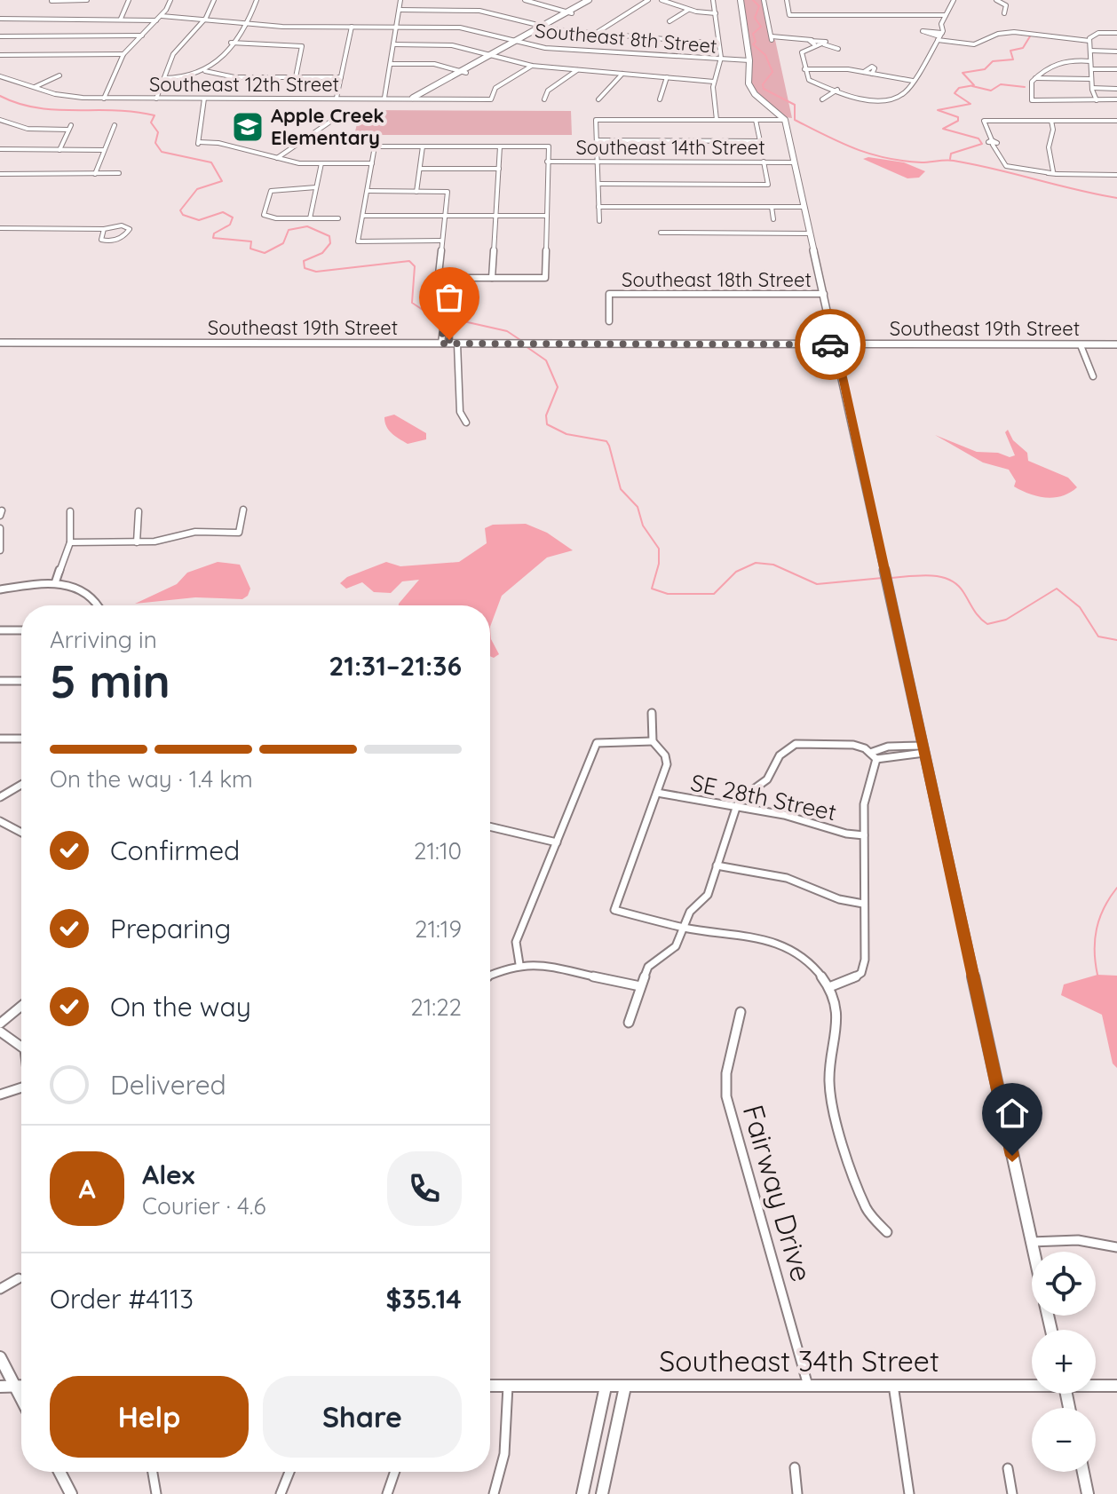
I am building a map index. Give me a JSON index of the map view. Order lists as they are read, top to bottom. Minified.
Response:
{"streets":{"street":["Southeast 8th Street","Southeast 12th Street","Southeast 14th Street","Southeast 18th Street","Southeast 19th Street","SE 28th Street","Fairway Drive","Southeast 34th Street"]},"crossings":[["Fairway Drive","Southeast 34th Street"]],"places":{"school or university":["Apple Creek Elementary"]},"page":{"heading":["5 min","Arriving in","21:31–21:36"],"panel":["Alex","Courier · 4.6","Order #4113","$35.14"],"bar":"On the way · 1.4 km","list":[["Confirmed","21:10"],["Preparing","21:19"],["On the way","21:22"],"Delivered"],"round":"A","map_buttons":["+","−"],"buttons":["Help","Share"]}}
